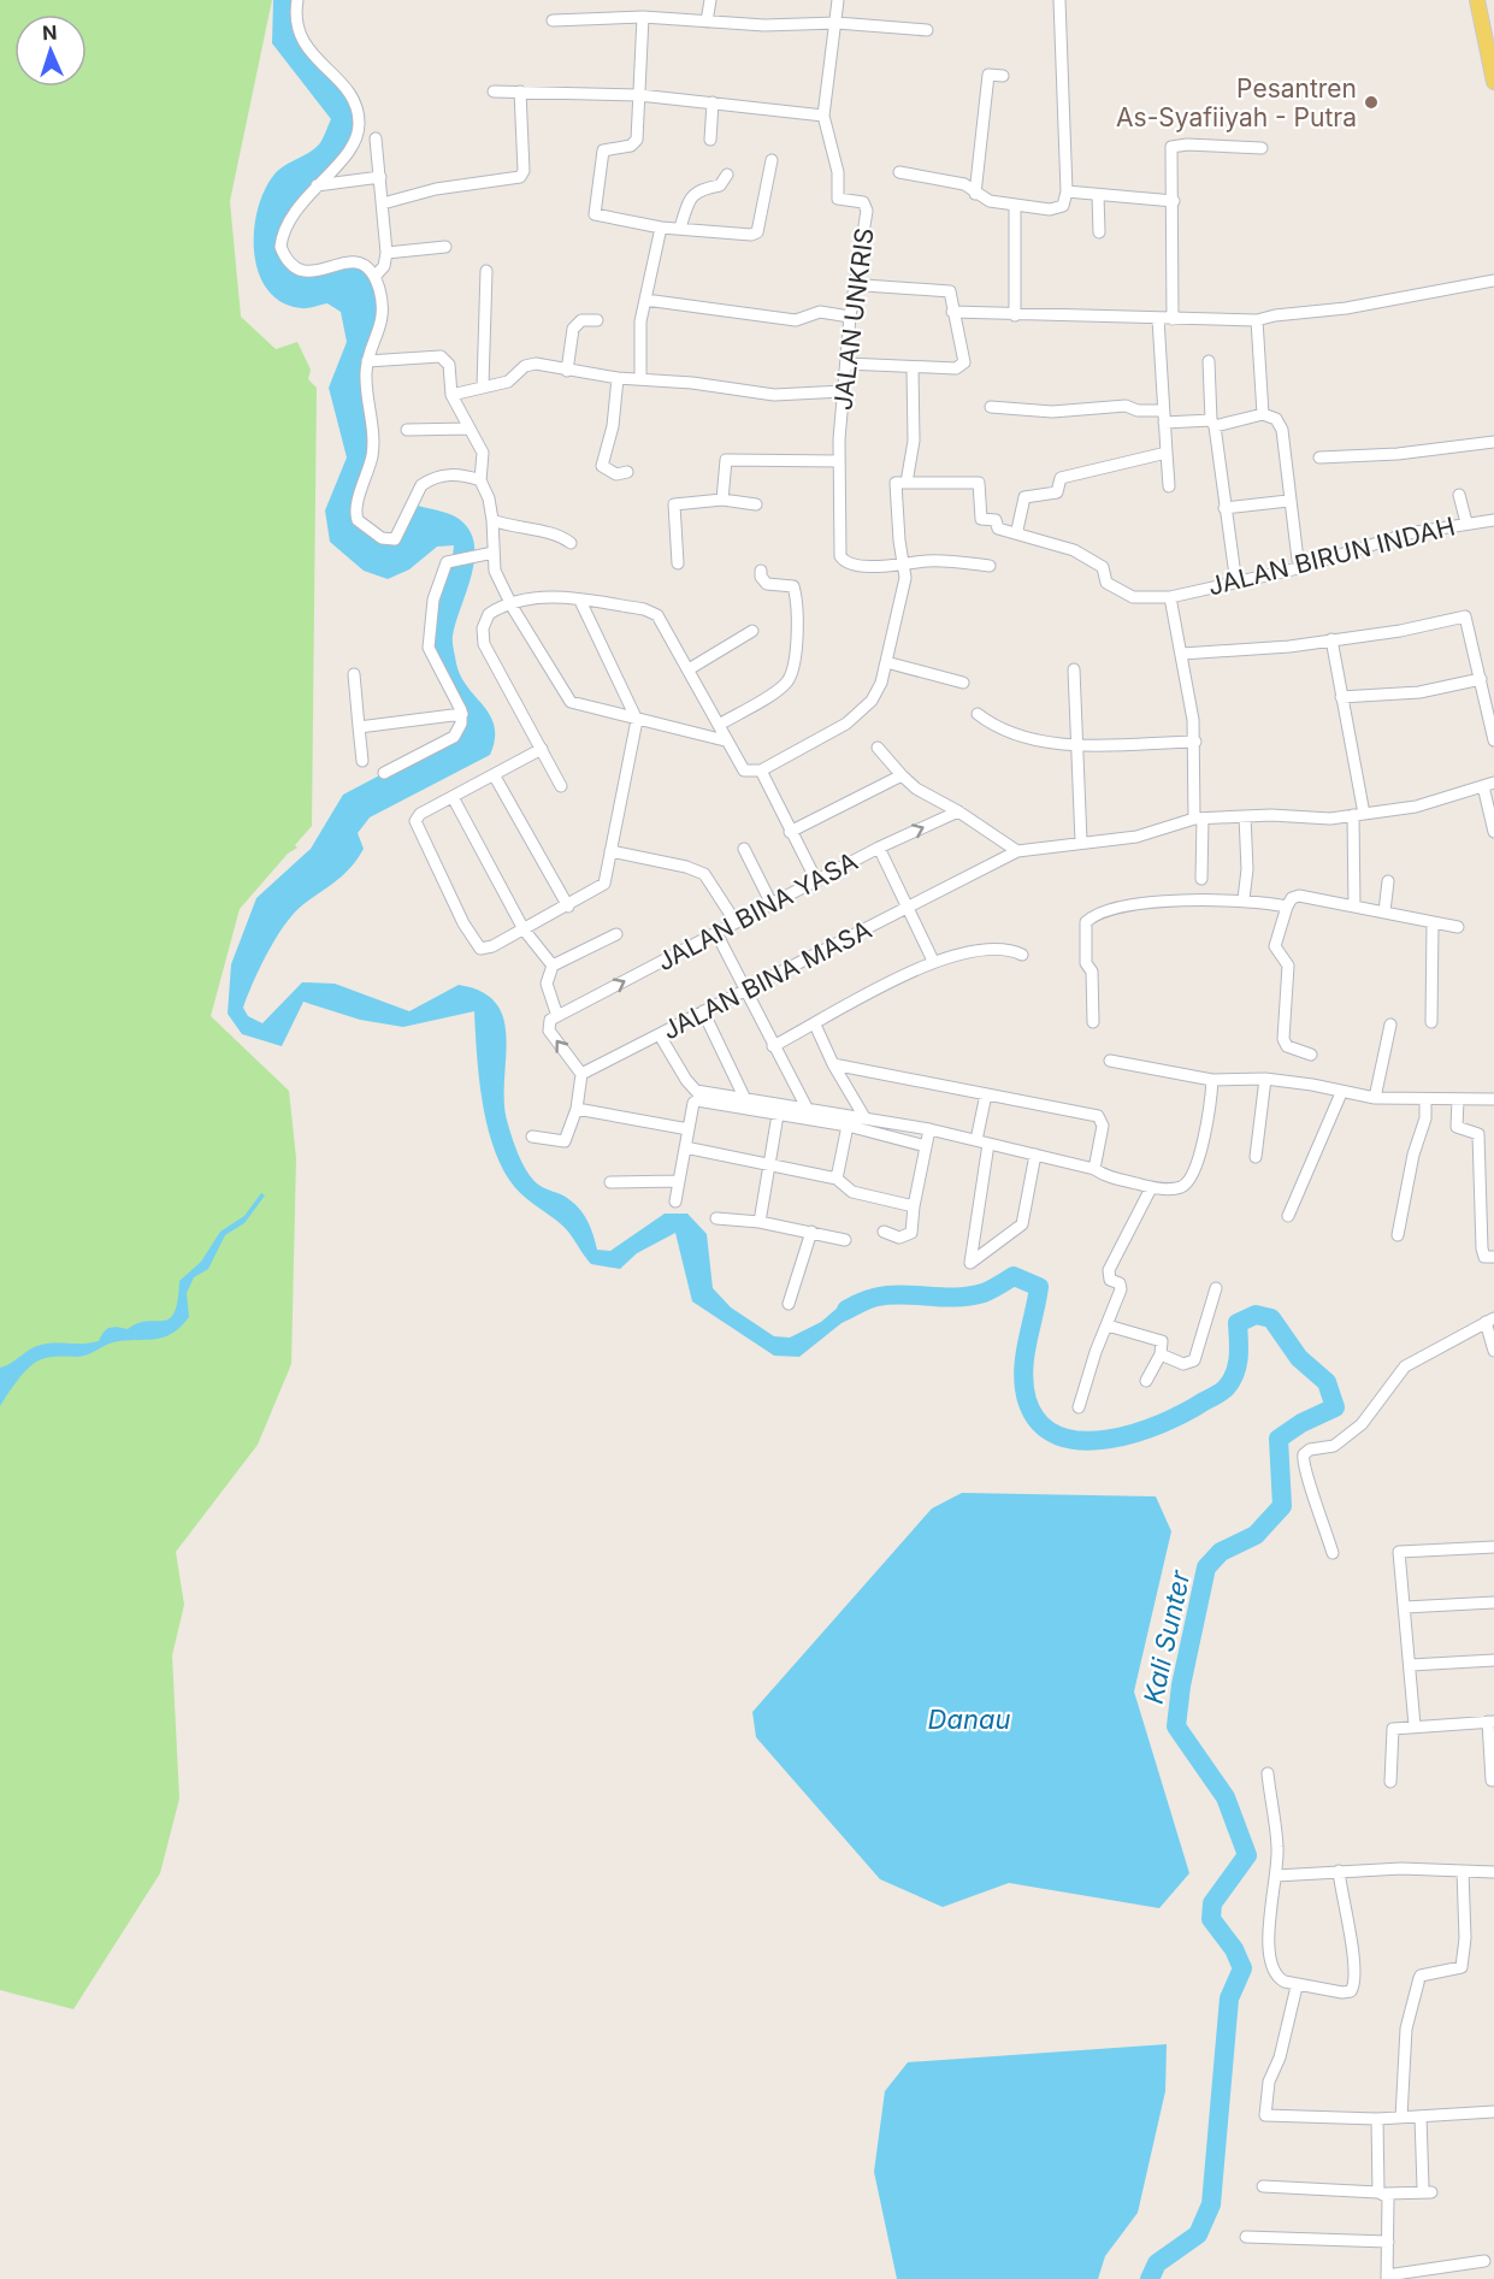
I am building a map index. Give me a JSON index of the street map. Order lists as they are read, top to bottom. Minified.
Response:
{"streets":{"street":["JALAN UNKRIS","JALAN BIRUN INDAH","JALAN BINA YASA","JALAN BINA MASA"]},"water":["Kali Sunter","Danau"],"places":["Pesantren As-Syafiiyah - Putra"],"north":"top"}
